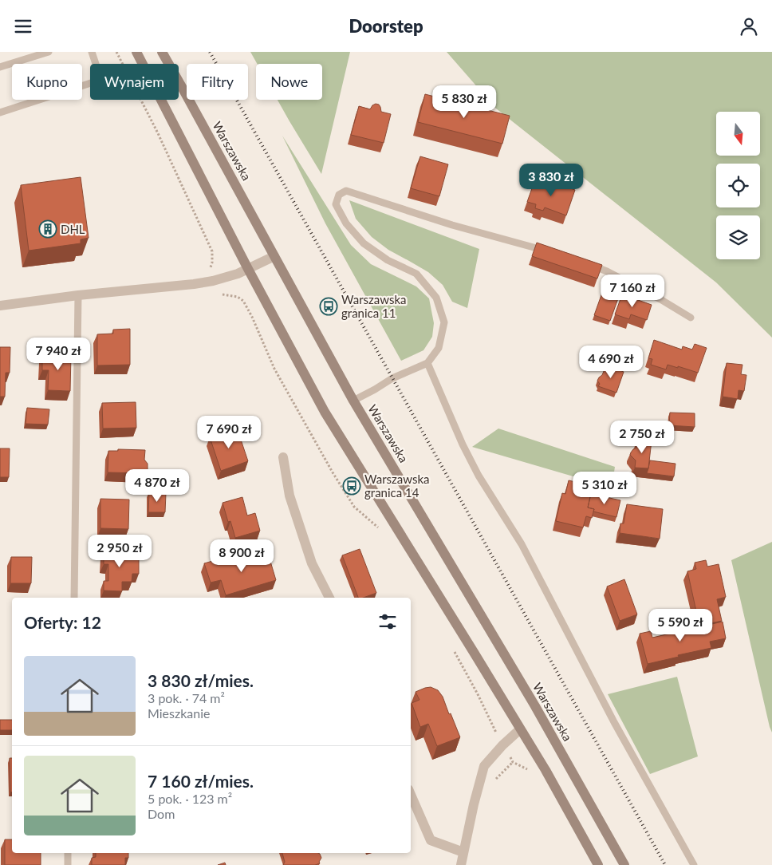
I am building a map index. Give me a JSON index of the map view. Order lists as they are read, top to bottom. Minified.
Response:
{"streets":{"main road":["Warszawska"]},"places":{"building":["DHL"],"bus stop":["Warszawska granica 11","Warszawska granica 14"]},"north":"bottom","page":{"header":"Doorstep","chip":["Kupno","Wynajem","Filtry","Nowe"],"price":["5 830 zł","3 830 zł","7 160 zł","7 940 zł","4 690 zł","7 690 zł","2 750 zł","4 870 zł","5 310 zł","2 950 zł","8 900 zł","5 590 zł"],"heading":"Oferty: 12","list":[{"name":"3 830 zł/mies.","note":"3 pok. · 74 m² · Mieszkanie"},{"name":"7 160 zł/mies.","note":"5 pok. · 123 m² · Dom"}]}}
